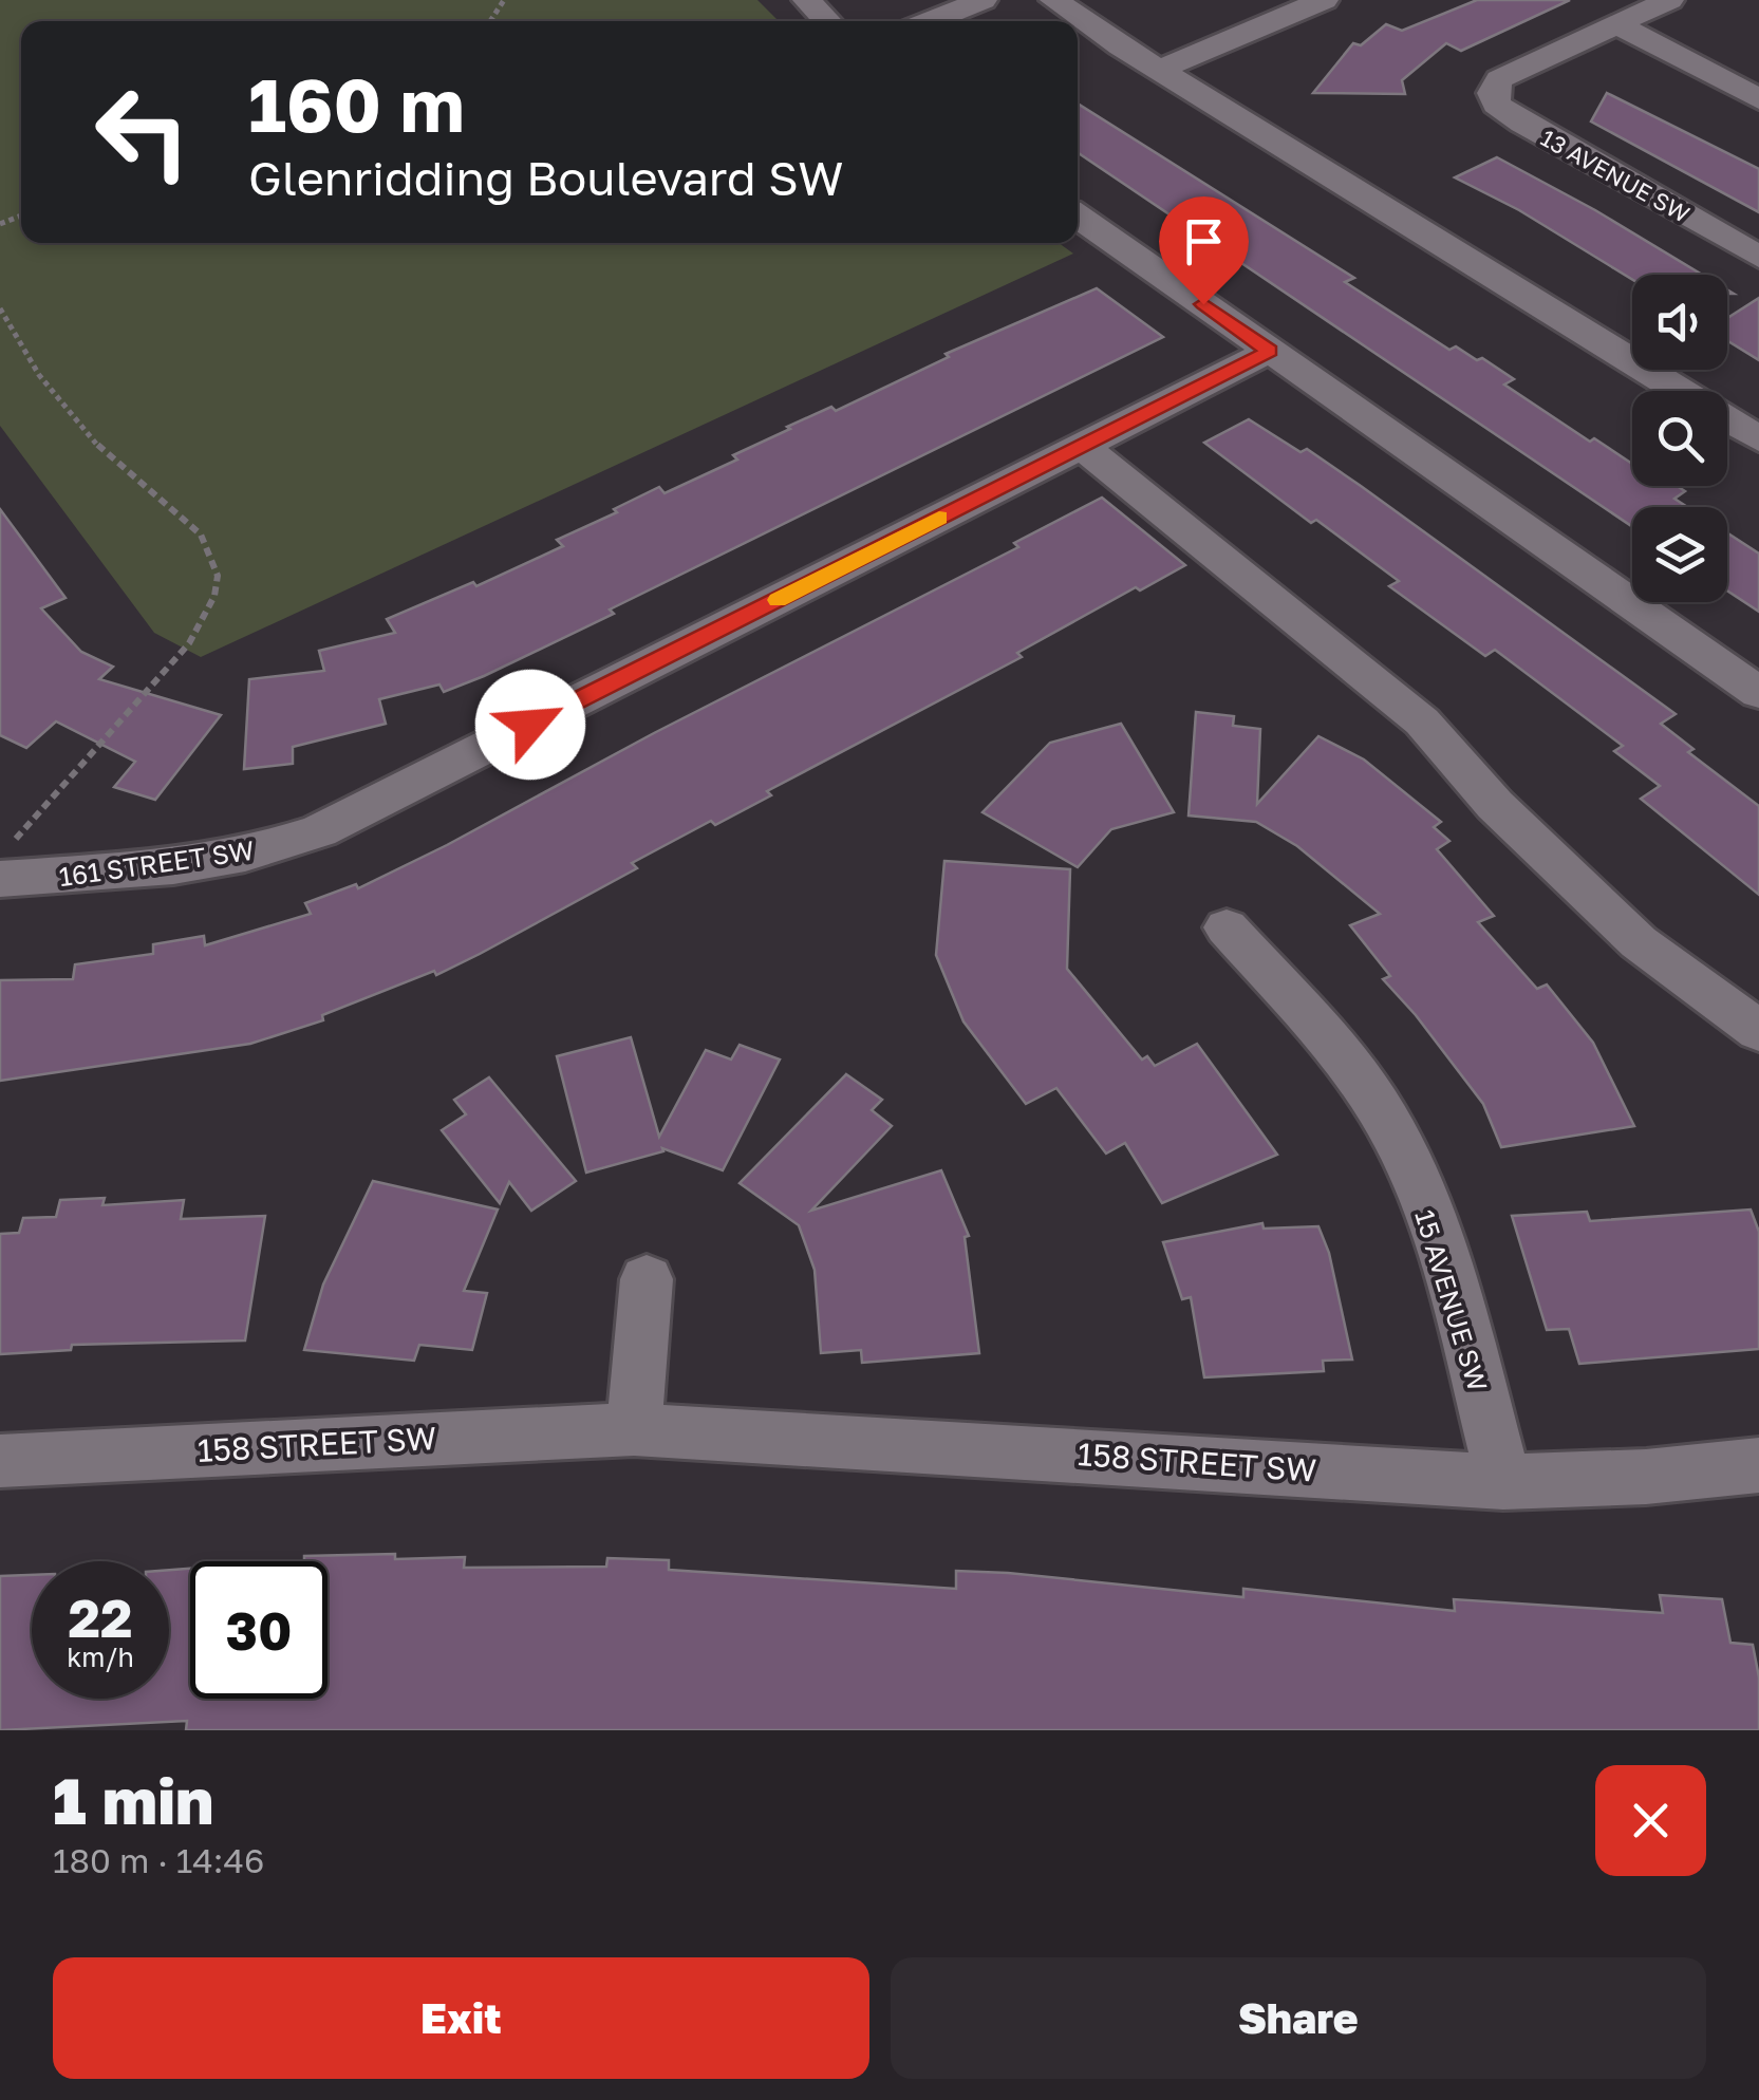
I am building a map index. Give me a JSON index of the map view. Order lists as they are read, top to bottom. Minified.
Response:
{"streets":{"street":["13 AVENUE SW","161 STREET SW","15 AVENUE SW","158 STREET SW"]},"crossings":[["15 AVENUE SW","158 STREET SW"]],"page":{"turn":["160 m","Glenridding Boulevard SW"],"speed":"22 km/h","limit":"30","heading":["1 min","180 m · 14:46"],"buttons":["Exit","Share"]}}
